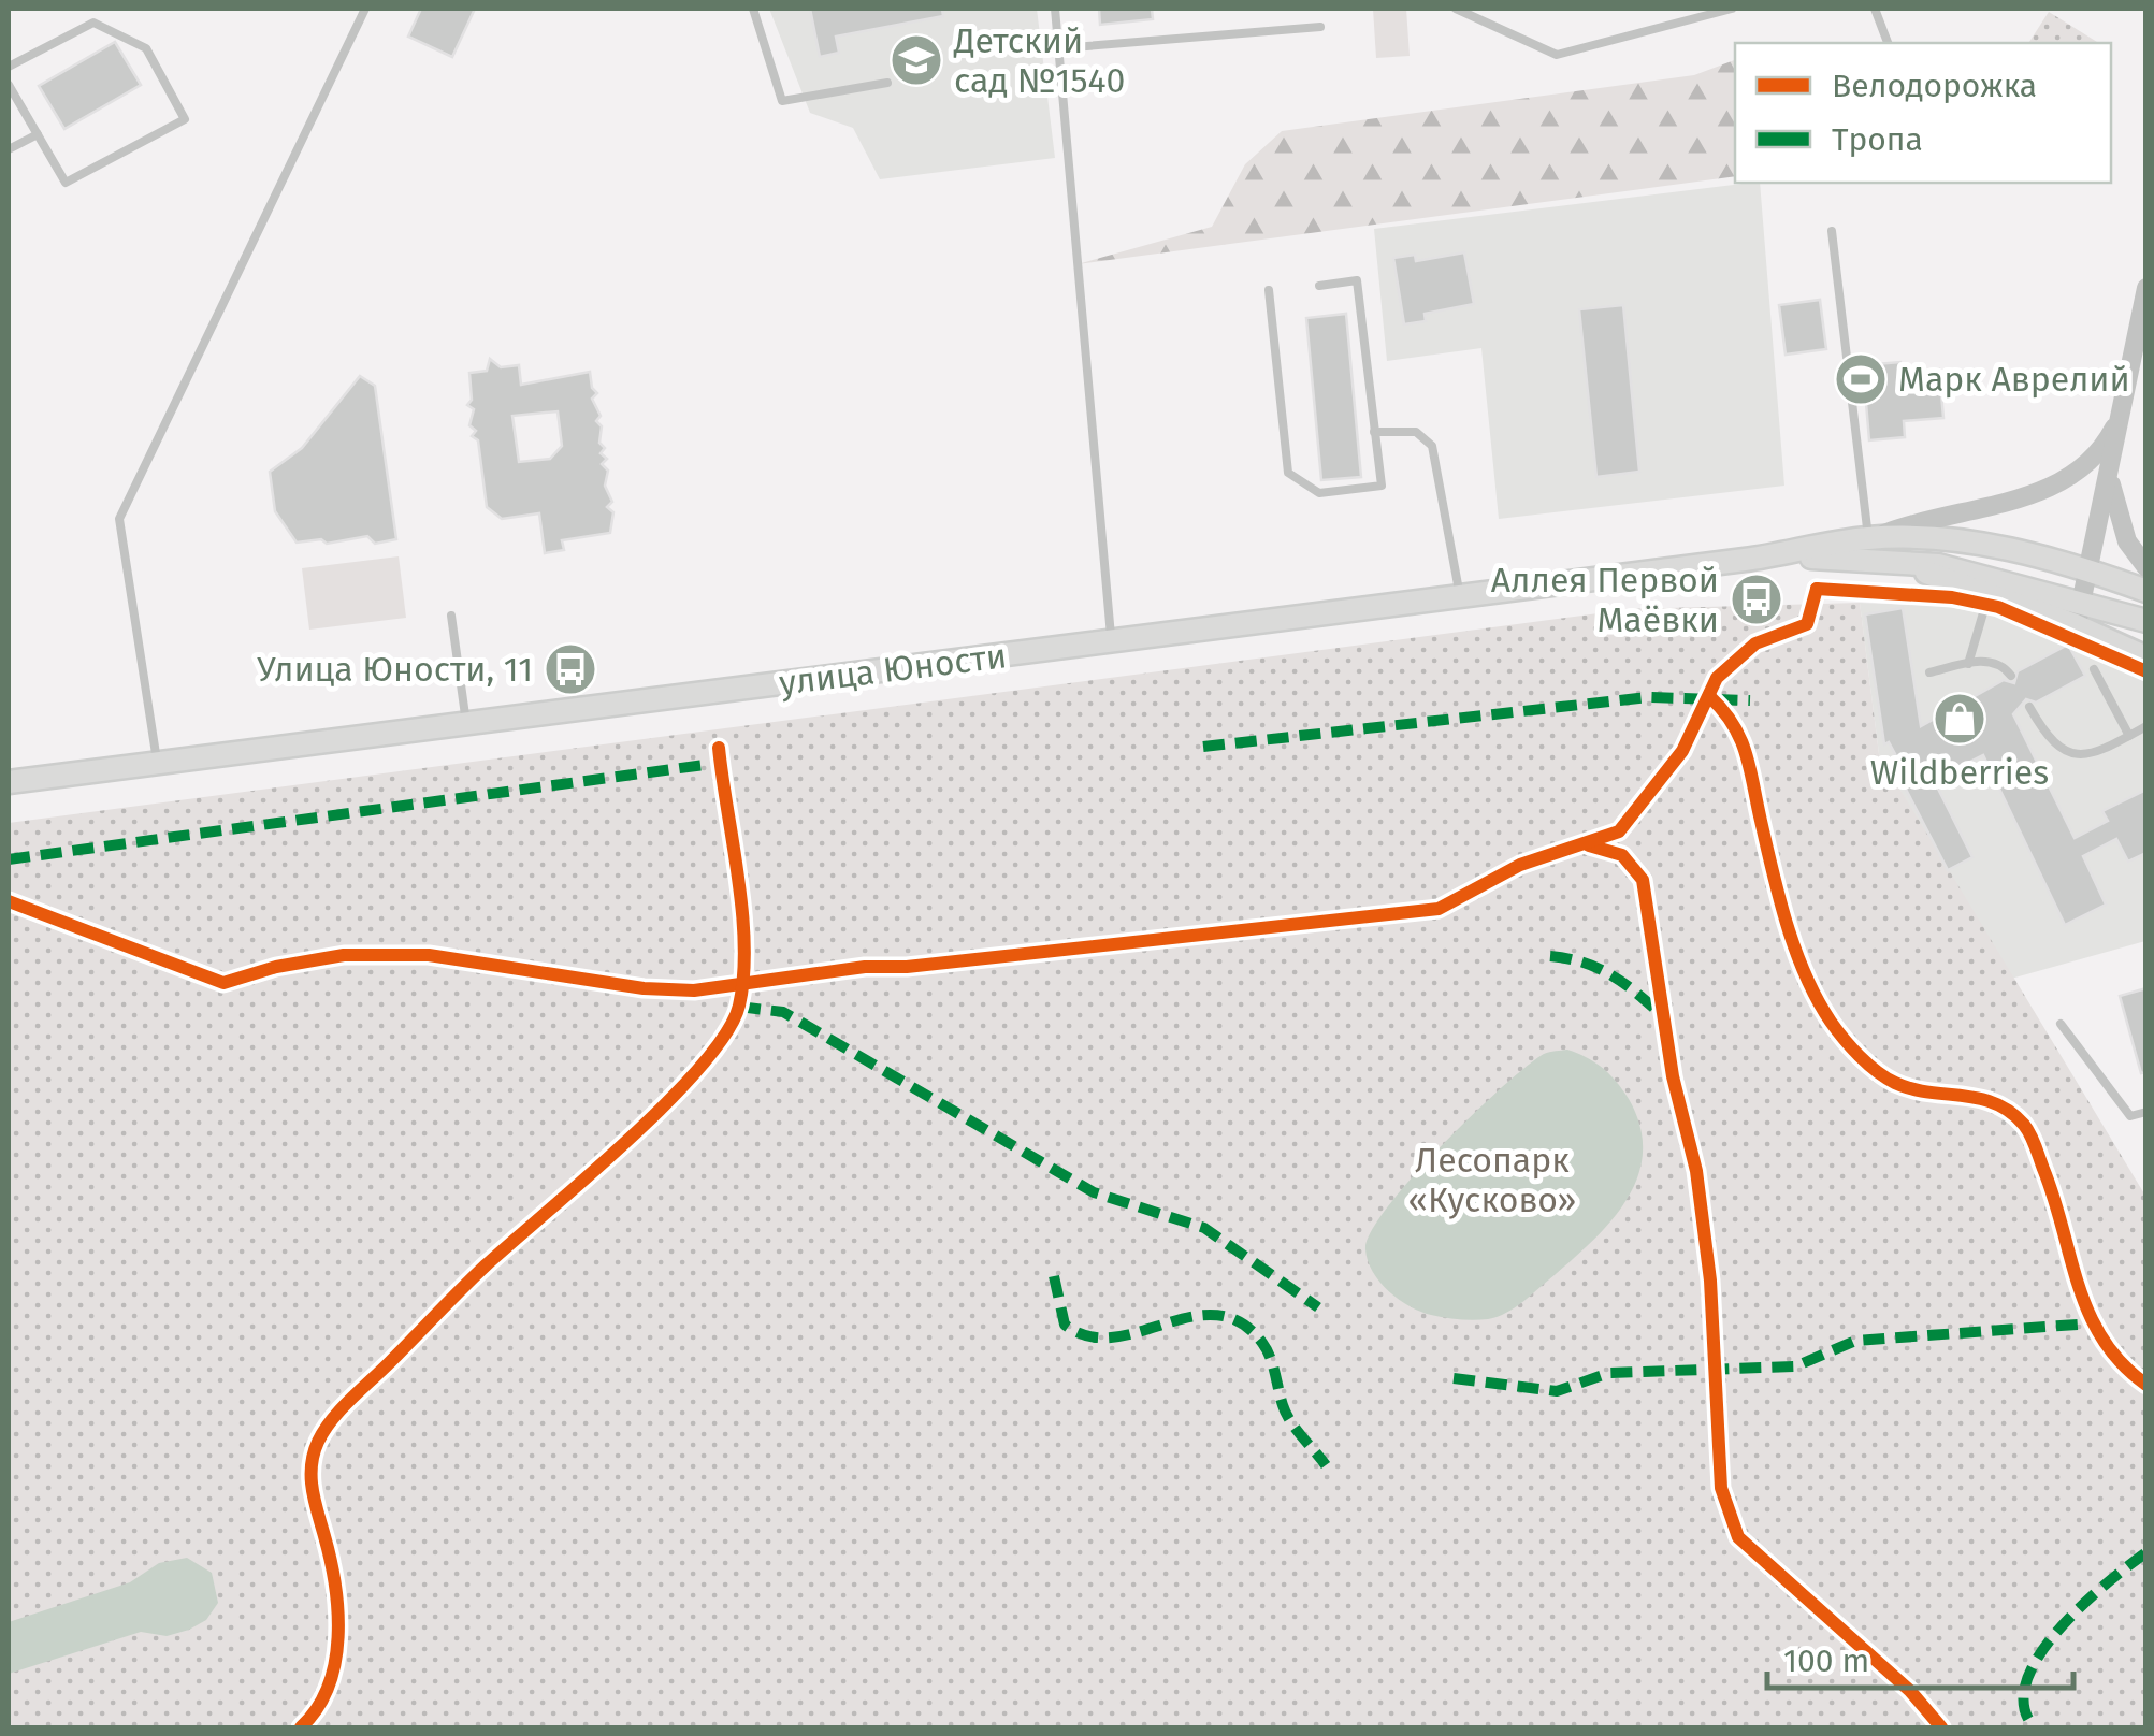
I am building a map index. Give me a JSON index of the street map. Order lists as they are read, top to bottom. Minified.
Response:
{"streets":{"main road":["улица Юности"]},"parks":["Лесопарк «Кусково»"],"places":{"school or university":["Детский сад №1540"],"sports":["Марк Аврелий"],"bus stop":["Аллея Первой Маёвки","Улица Юности, 11"],"shop":["Wildberries"]},"legend":["Велодорожка","Тропа"],"scale_bar":"100 m"}
